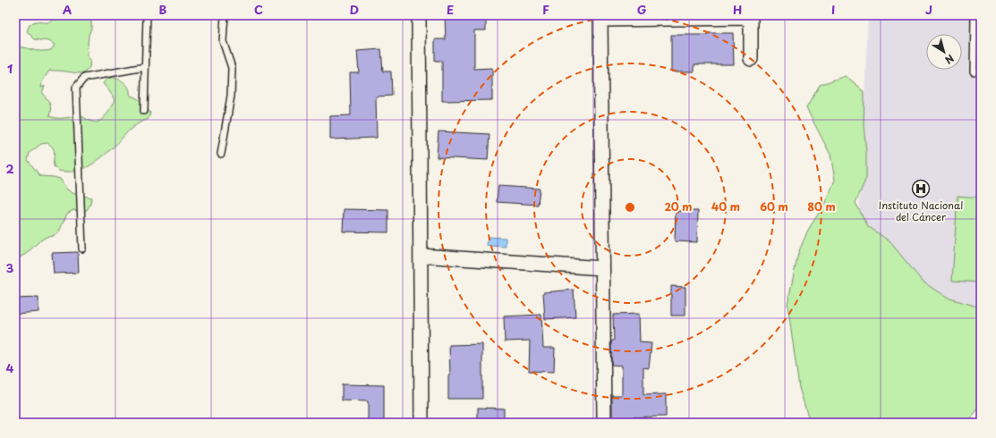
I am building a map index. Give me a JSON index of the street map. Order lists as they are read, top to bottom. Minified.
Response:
{"places":{"hospital":["Instituto Nacional del Cáncer"]},"north":"bottom right","grid":{"columns":["A","B","C","D","E","F","G","H","I","J"],"rows":["1","2","3","4"]},"rings":["20 m","40 m","60 m","80 m"]}
